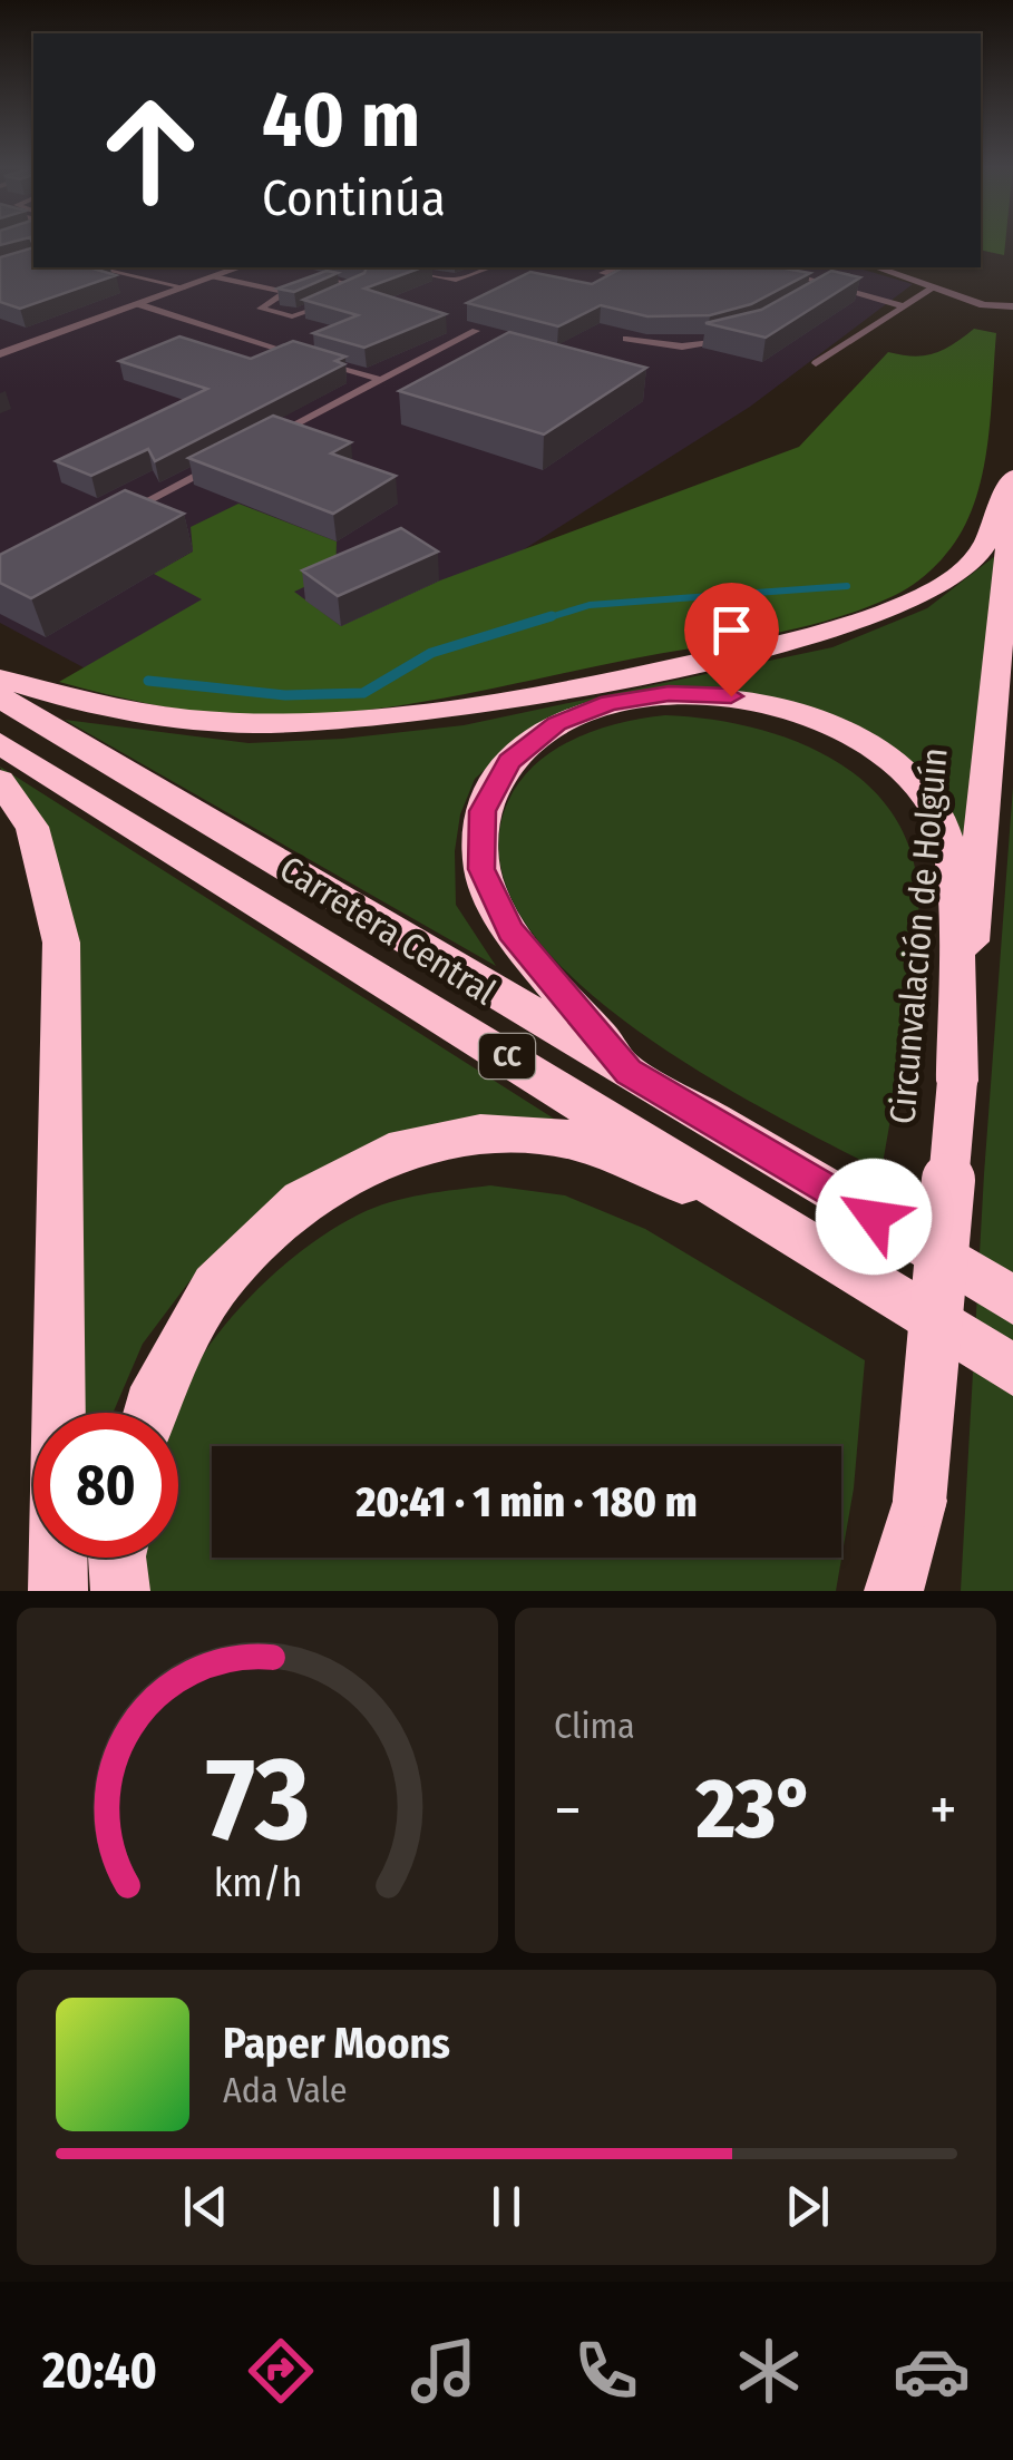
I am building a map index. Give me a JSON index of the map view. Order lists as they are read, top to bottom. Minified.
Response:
{"streets":{"highway":["Carretera Central","Circunvalación de Holguín","CC"]},"page":{"turn":["40 m","Continúa"],"limit":"80","trip":"20:41 · 1 min · 180 m","tile":"Clima","heat":["−","23°","+"],"song":["Paper Moons","Ada Vale"],"tabs":"20:40","gauge":["73","km/h"]}}
